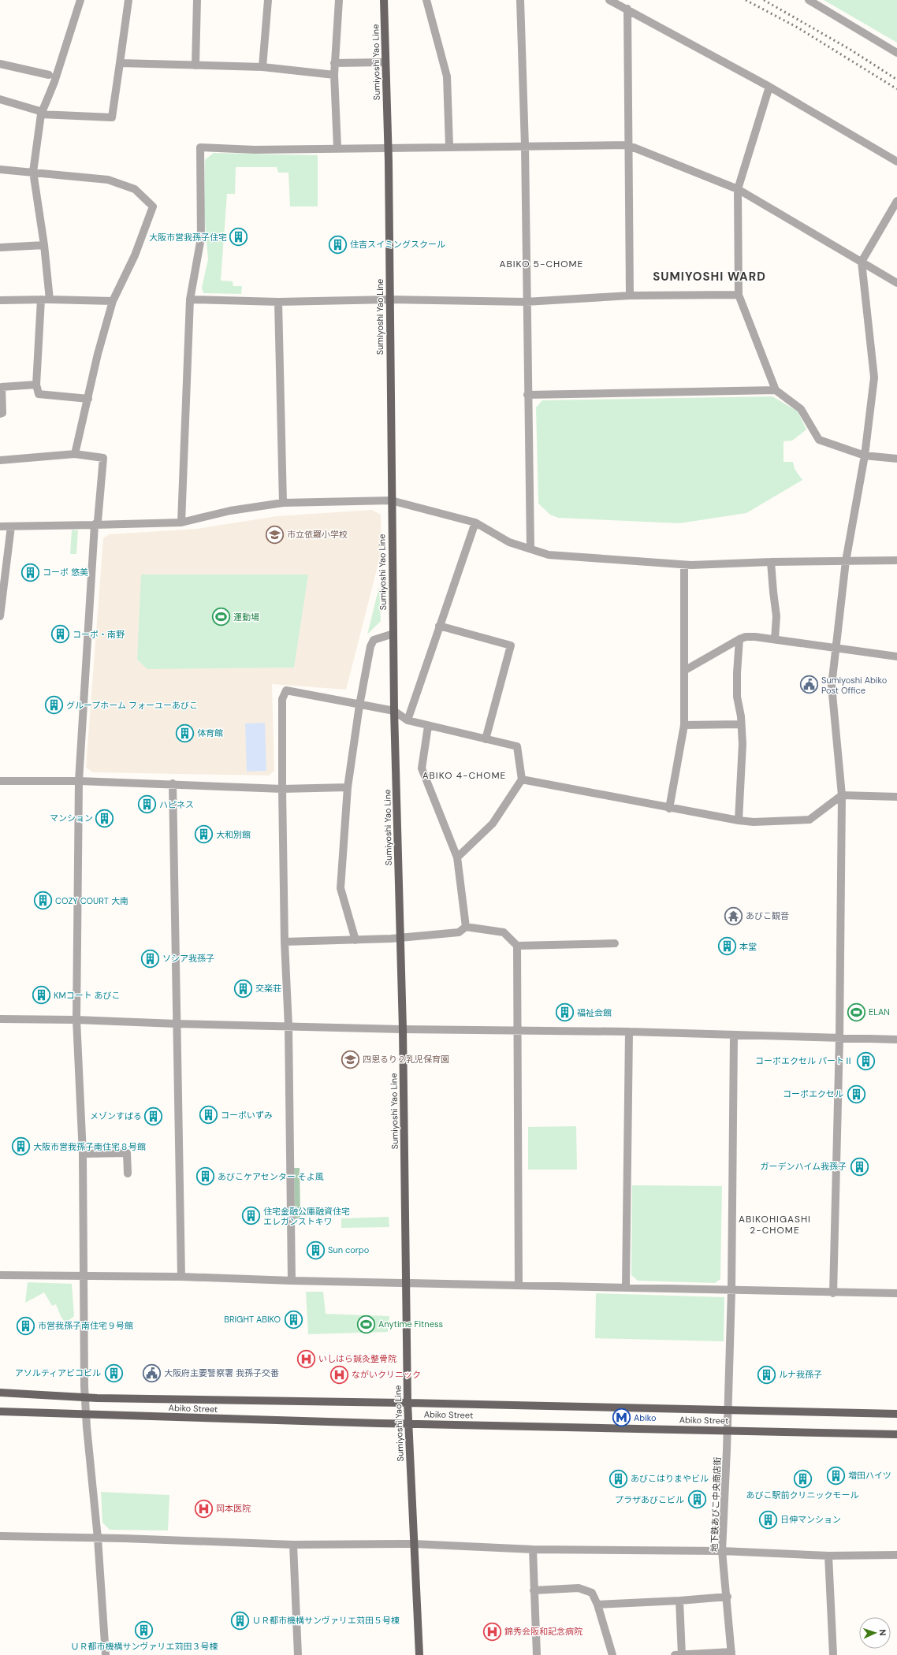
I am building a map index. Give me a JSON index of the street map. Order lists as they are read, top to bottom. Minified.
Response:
{"streets":{"main road":["Sumiyoshi Yao Line","Abiko Street"],"street":["地下鉄あびこ中央商店街"]},"crossings":[["Sumiyoshi Yao Line","Abiko Street"],["Abiko Street","地下鉄あびこ中央商店街"]],"districts":["ABIKO 5-CHOME","SUMIYOSHI WARD","ABIKO 4-CHOME","ABIKOHIGASHI 2-CHOME"],"places":{"building":["大阪市営我孫子住宅","住吉スイミングスクール","コーポ 悠美","コーポ・南野","グループホーム フォーユーあびこ","体育館","ハピネス","マンション","大和別館","COZY COURT 大南","本堂","ソシア我孫子","交楽荘","KMコート あびこ","福祉会館","コーポエクセル パートⅡ","コーポエクセル","コーポいずみ","メゾンすばる","大阪市営我孫子南住宅８号館","ガーデンハイム我孫子","あびこケアセンター そよ風","住宅金融公庫融資住宅 エレガンストキワ","Sun corpo","BRIGHT ABIKO","市営我孫子南住宅９号館","アソルティアビコビル","ルナ我孫子","増田ハイツ","あびこはりまやビル","あびこ駅前クリニックモール","プラザあびこビル","日伸マンション","ＵＲ都市機構サンヴァリエ苅田５号棟","ＵＲ都市機構サンヴァリエ苅田３号棟"],"school or university":["市立依羅小学校","四恩るり２乳児保育園"],"sports":["運動場","ELAN","Anytime Fitness"],"public building":["Sumiyoshi Abiko Post Office","大阪府主要警察署 我孫子交番"],"temple":["あびこ観音"],"hospital":["いしはら鍼灸整骨院","ながいクリニック","岡本医院","錦秀会阪和記念病院"],"metro station":["Abiko"]},"north":"right"}
